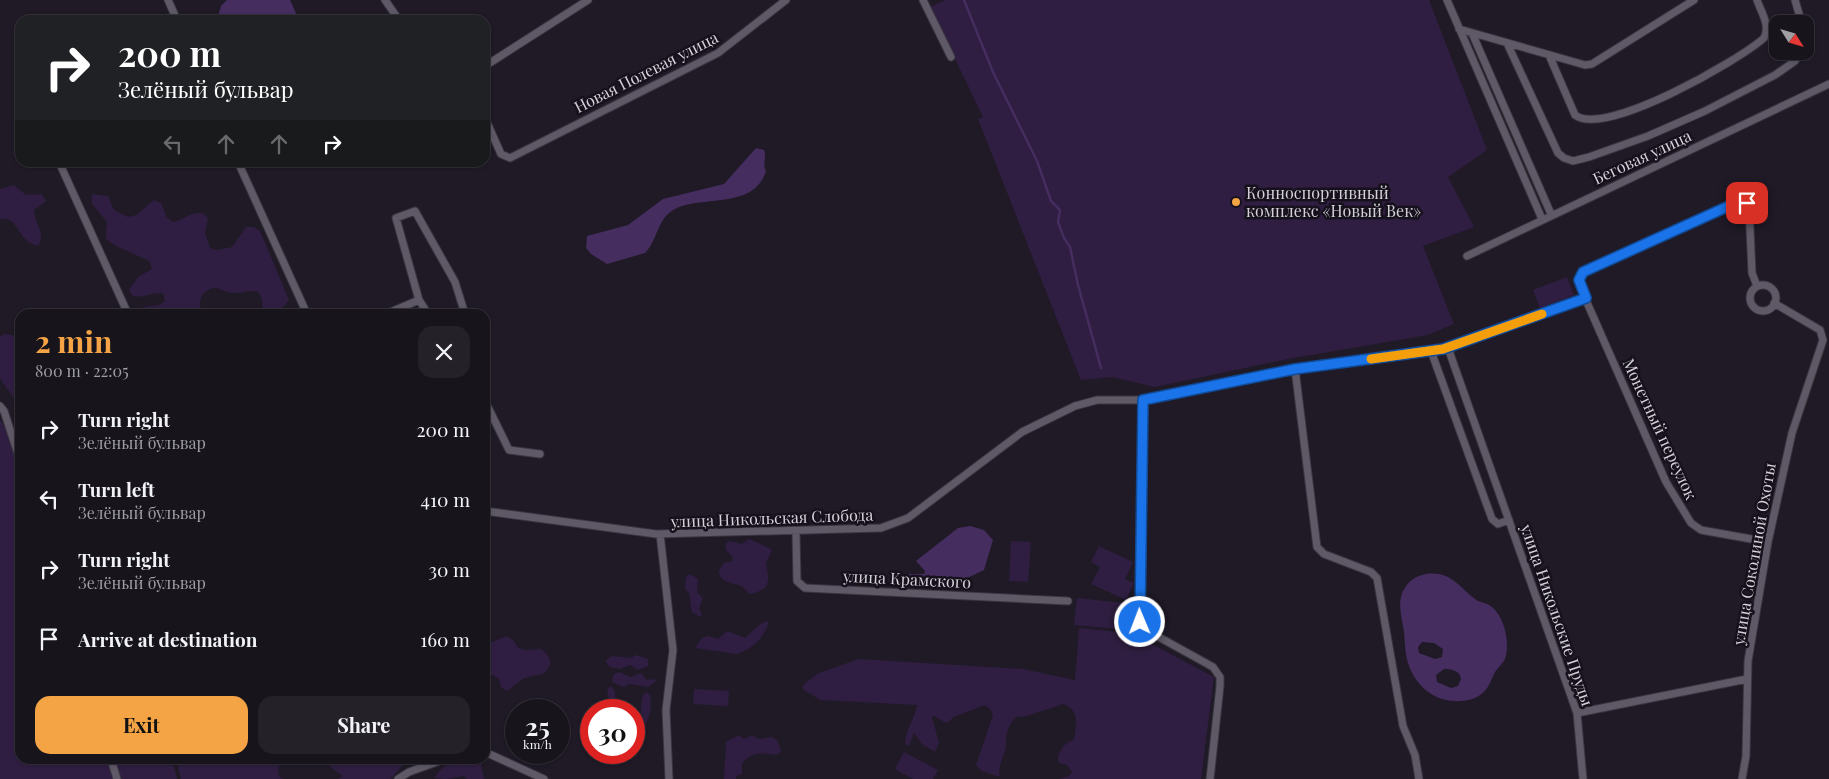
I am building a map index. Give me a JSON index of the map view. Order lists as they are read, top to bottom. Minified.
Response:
{"streets":{"street":["Новая Полевая улица","Беговая улица","Монетный переулок","улица Никольская Слобода","улица Соколиной Охоты","улица Крамского","улица Никольские Пруды"]},"crossings":[["Монетный переулок","улица Никольская Слобода"],["Монетный переулок","улица Соколиной Охоты"],["улица Никольская Слобода","улица Крамского"],["улица Никольская Слобода","улица Никольские Пруды"]],"places":["Конноспортивный комплекс «Новый Век»"],"north":"bottom right","page":{"turn":["200 m","Зелёный бульвар"],"heading":["2 min","800 m · 22:05"],"list":[{"name":"Turn right","note":"Зелёный бульвар","value":"200 m"},{"name":"Turn left","note":"Зелёный бульвар","value":"410 m"},{"name":"Turn right","note":"Зелёный бульвар","value":"30 m"},{"name":"Arrive at destination","value":"160 m"}],"buttons":["Exit","Share"],"speed":"25 km/h","limit":"30"}}
